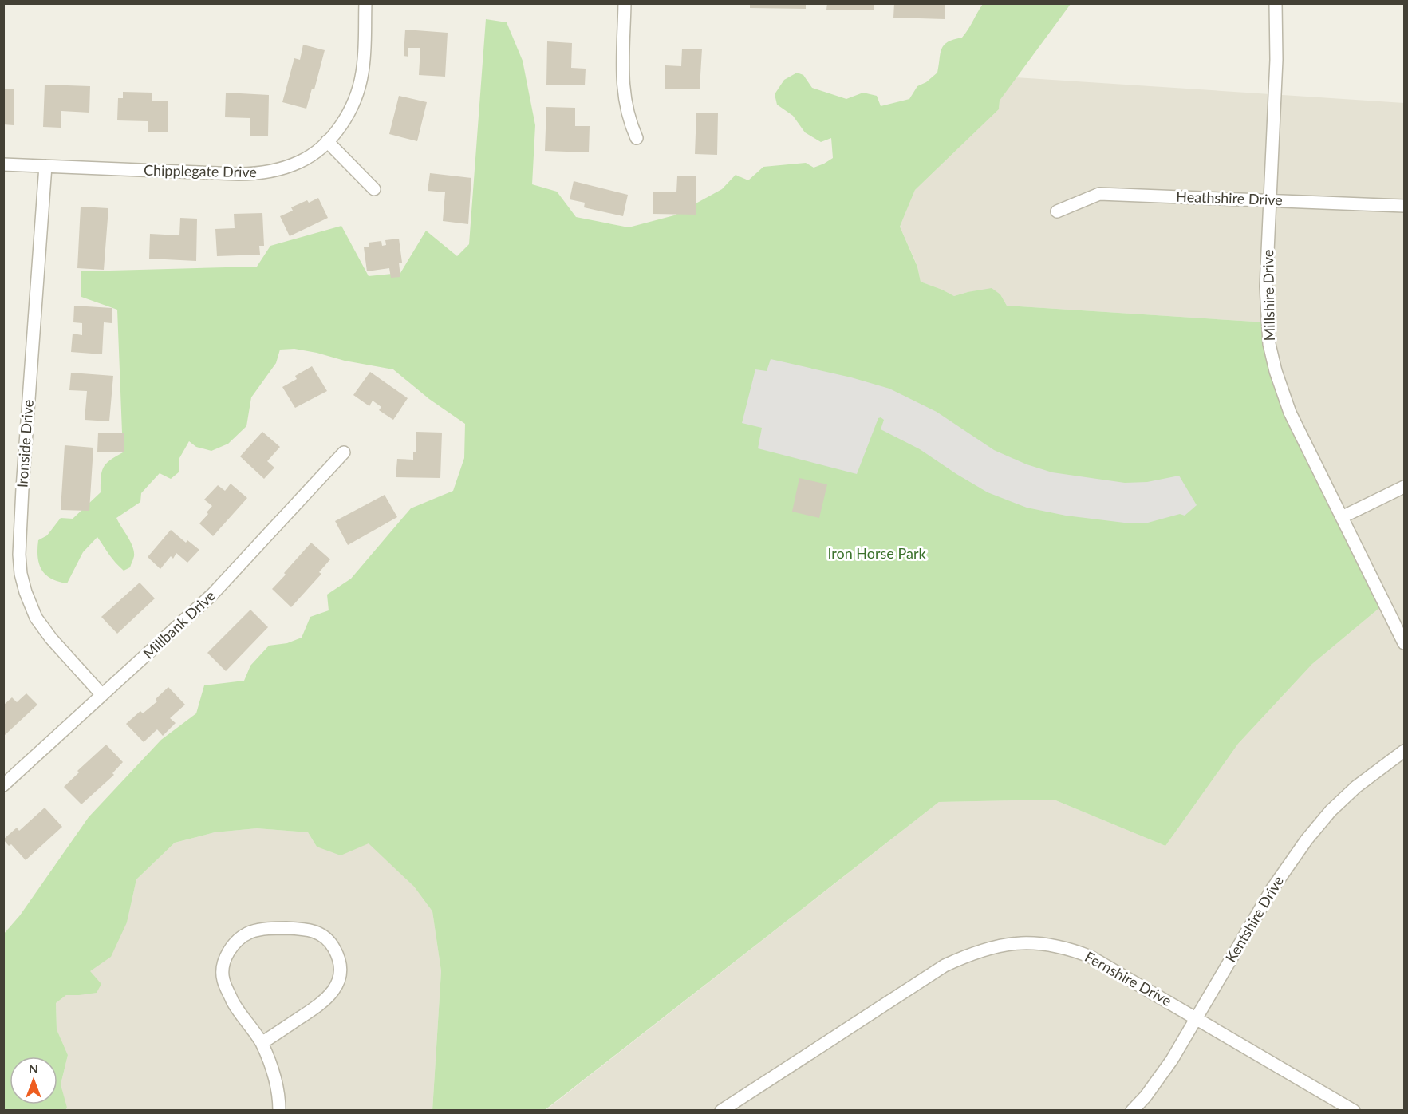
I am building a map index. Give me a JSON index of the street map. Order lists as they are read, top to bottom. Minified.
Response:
{"streets":{"street":["Chipplegate Drive","Heathshire Drive","Millshire Drive","Ironside Drive","Millbank Drive","Kentshire Drive","Fernshire Drive"]},"crossings":[["Chipplegate Drive","Ironside Drive"],["Heathshire Drive","Millshire Drive"],["Ironside Drive","Millbank Drive"],["Kentshire Drive","Fernshire Drive"]],"parks":["Iron Horse Park"],"north":"top"}
